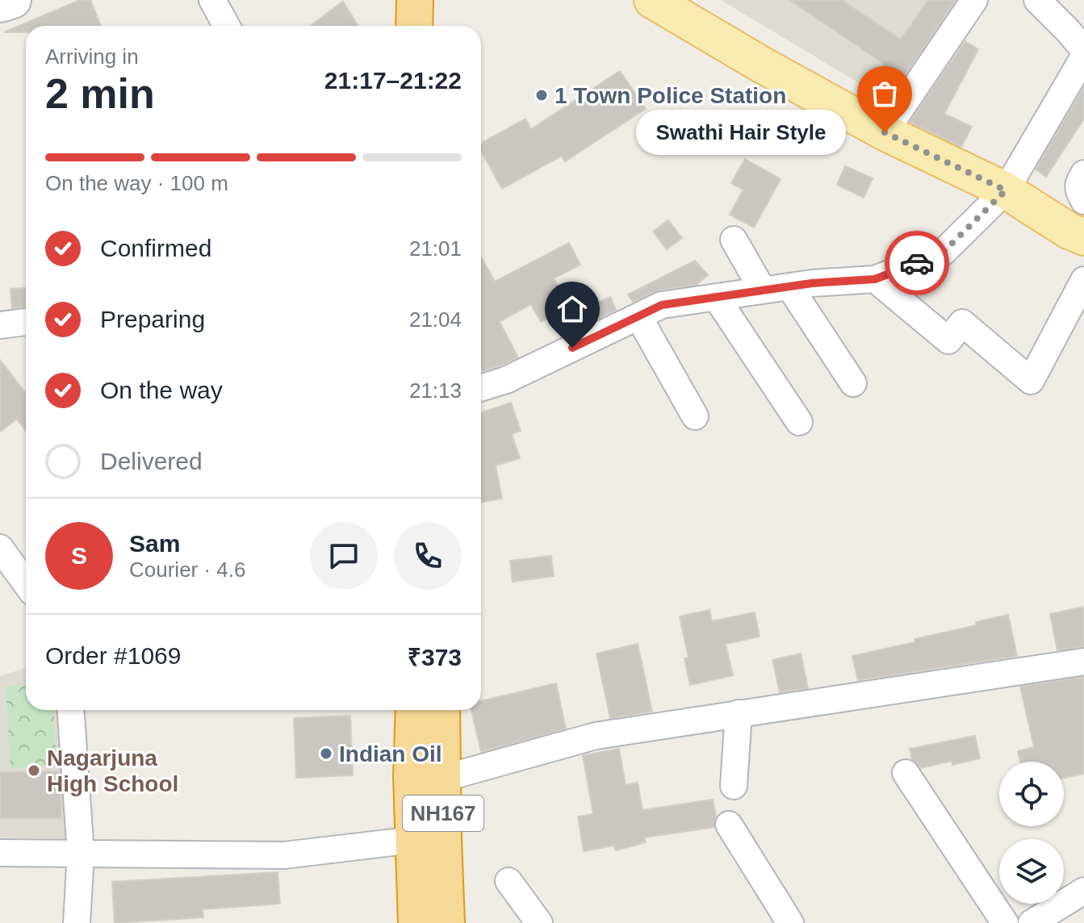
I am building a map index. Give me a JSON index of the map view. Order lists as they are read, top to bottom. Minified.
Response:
{"streets":{"highway":["NH167"]},"places":["1 Town Police Station","Swathi Hair Style","Indian Oil","Nagarjuna High School"],"page":{"heading":["2 min","Arriving in","21:17–21:22"],"panel":["Sam","Courier · 4.6","Order #1069","₹373"],"bubble":"Swathi Hair Style","bar":"On the way · 100 m","list":[["Confirmed","21:01"],["Preparing","21:04"],["On the way","21:13"],"Delivered"],"round":"S"}}
